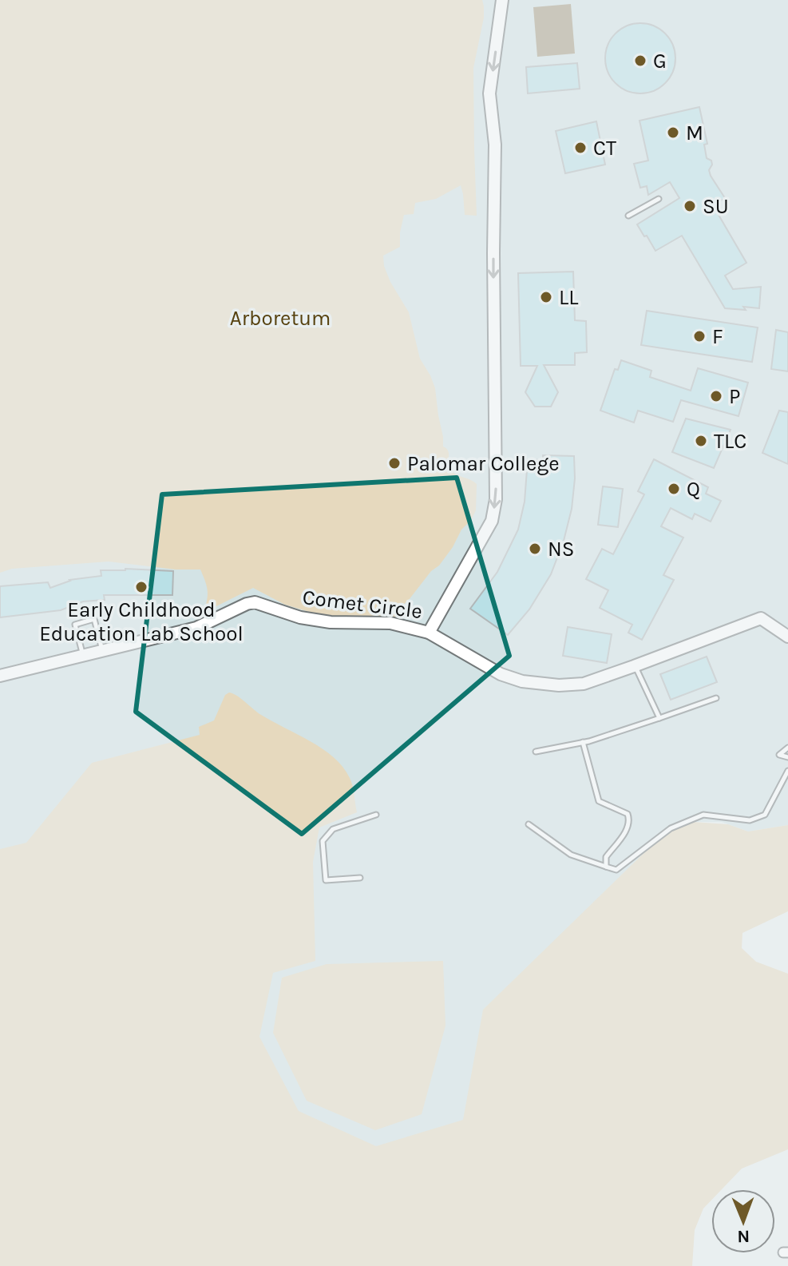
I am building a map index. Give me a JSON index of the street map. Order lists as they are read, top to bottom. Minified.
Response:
{"streets":{"street":["Comet Circle"]},"one_way":["Comet Circle"],"parks":["Arboretum"],"places":["G","M","CT","SU","LL","F","P","TLC","Palomar College","Q","NS","Early Childhood Education Lab School"],"north":"bottom"}
